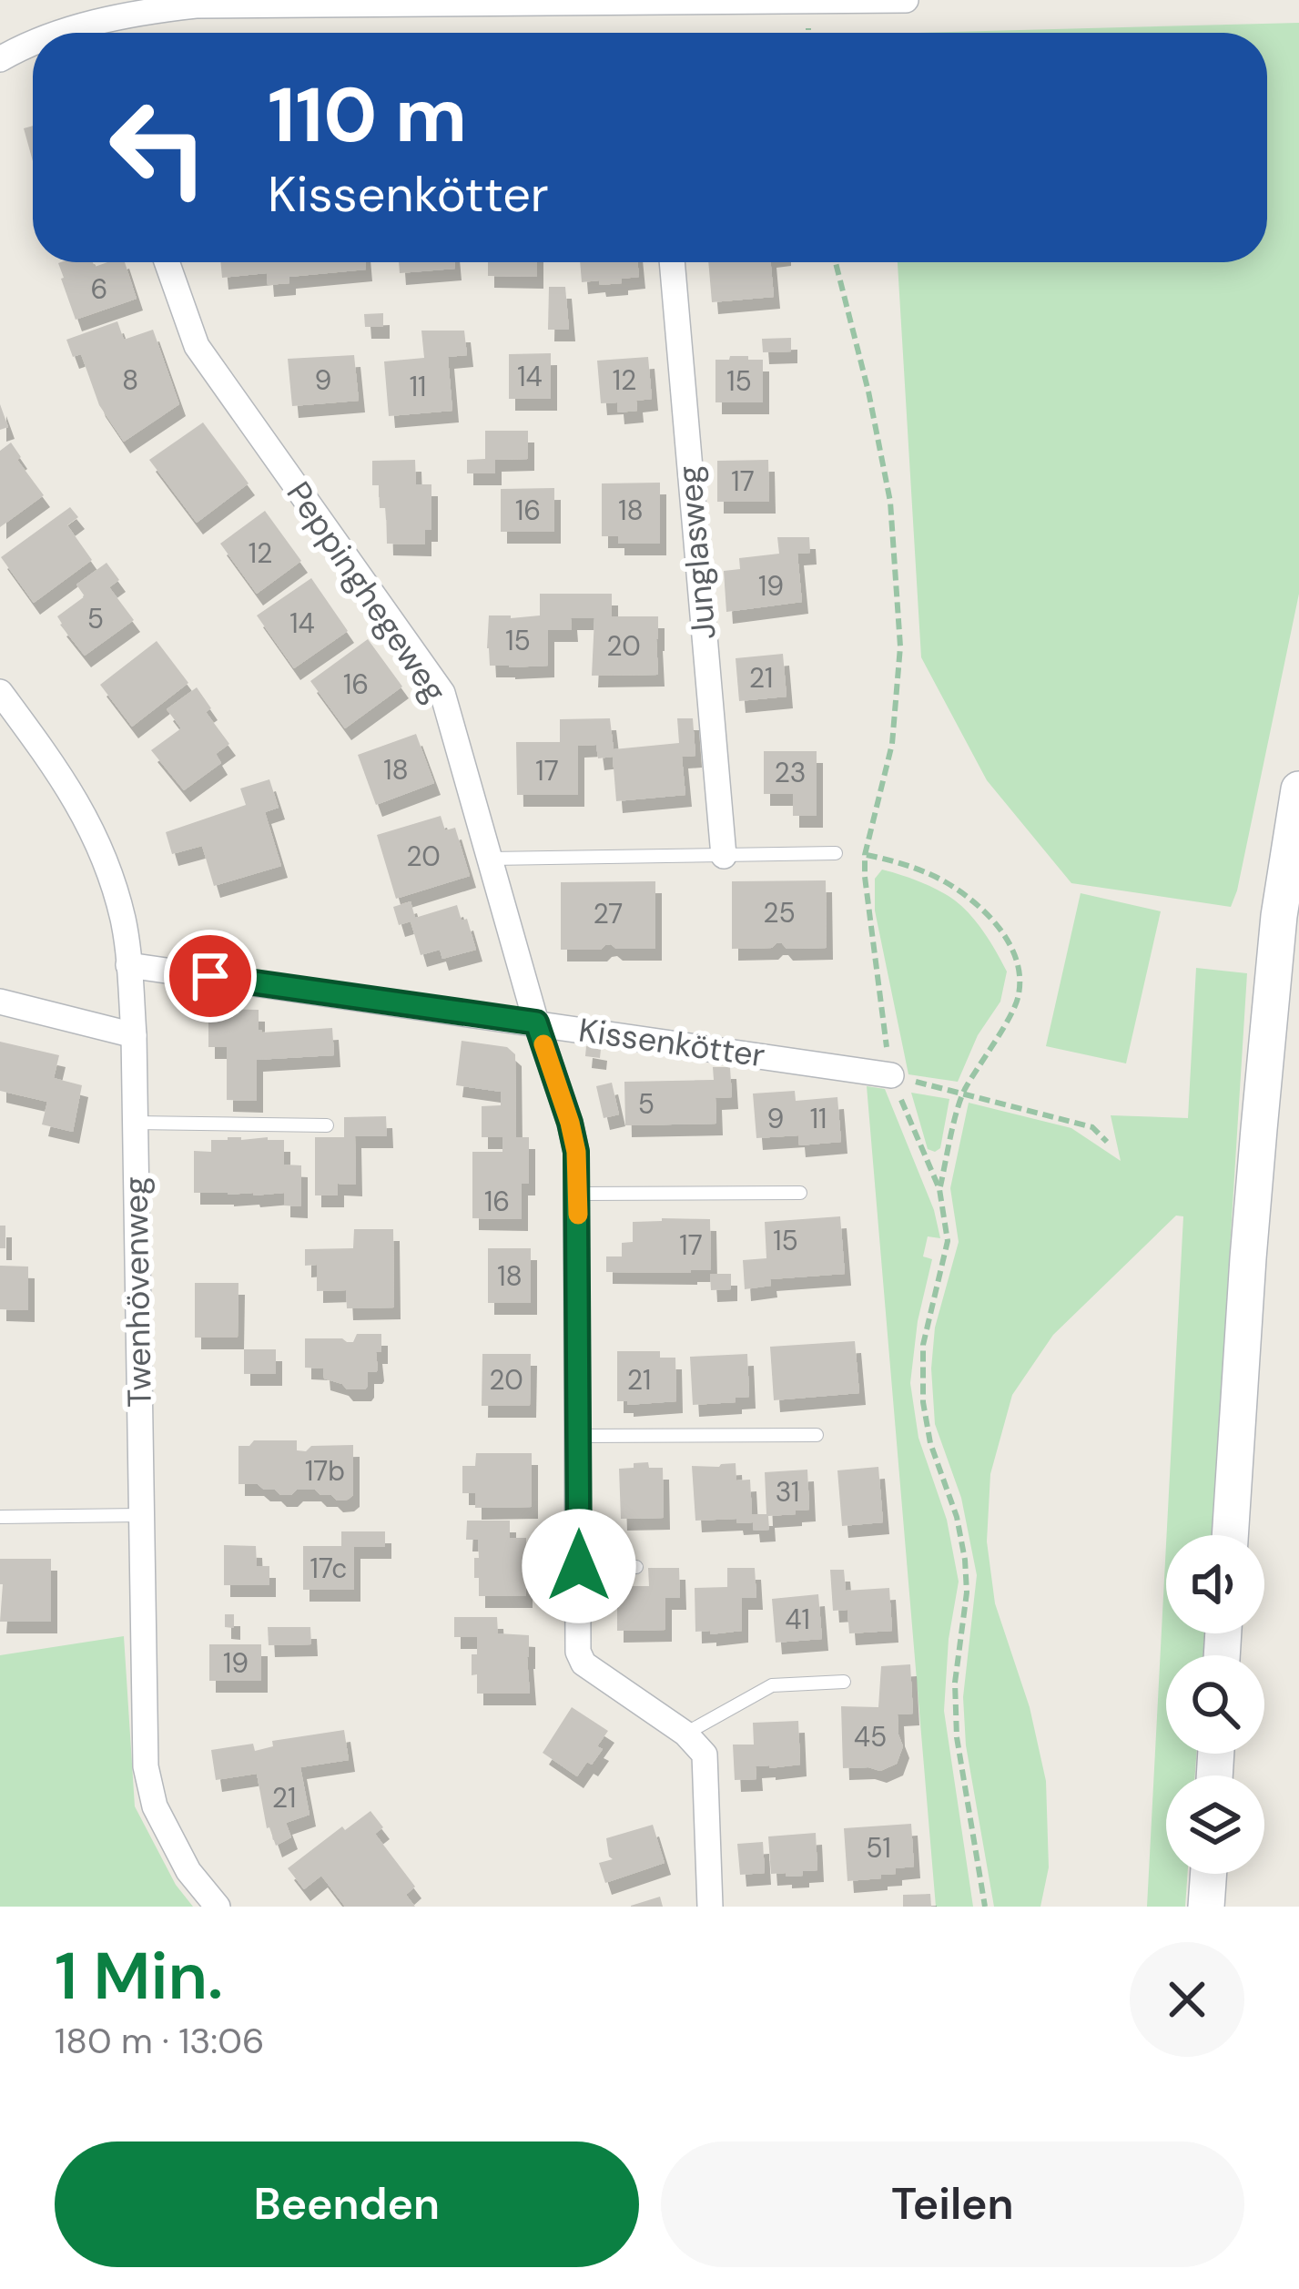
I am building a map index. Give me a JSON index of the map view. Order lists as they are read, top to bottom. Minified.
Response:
{"streets":{"street":["Junglasweg","Peppinghegeweg","Kissenkötter","Twenhövenweg"]},"crossings":[["Peppinghegeweg","Kissenkötter"],["Kissenkötter","Twenhövenweg"]],"house_numbers":["6","14","8","9","12","15","11","17","16","18","12","19","5","14","15","20","21","16","18","17","23","20","25","27","5","9","11","16","15","17","18","20","21","17b","31","17c","41","19","45","21","51"],"page":{"turn":["110 m","Kissenkötter"],"heading":["1 Min.","180 m · 13:06"],"buttons":["Beenden","Teilen"]}}
